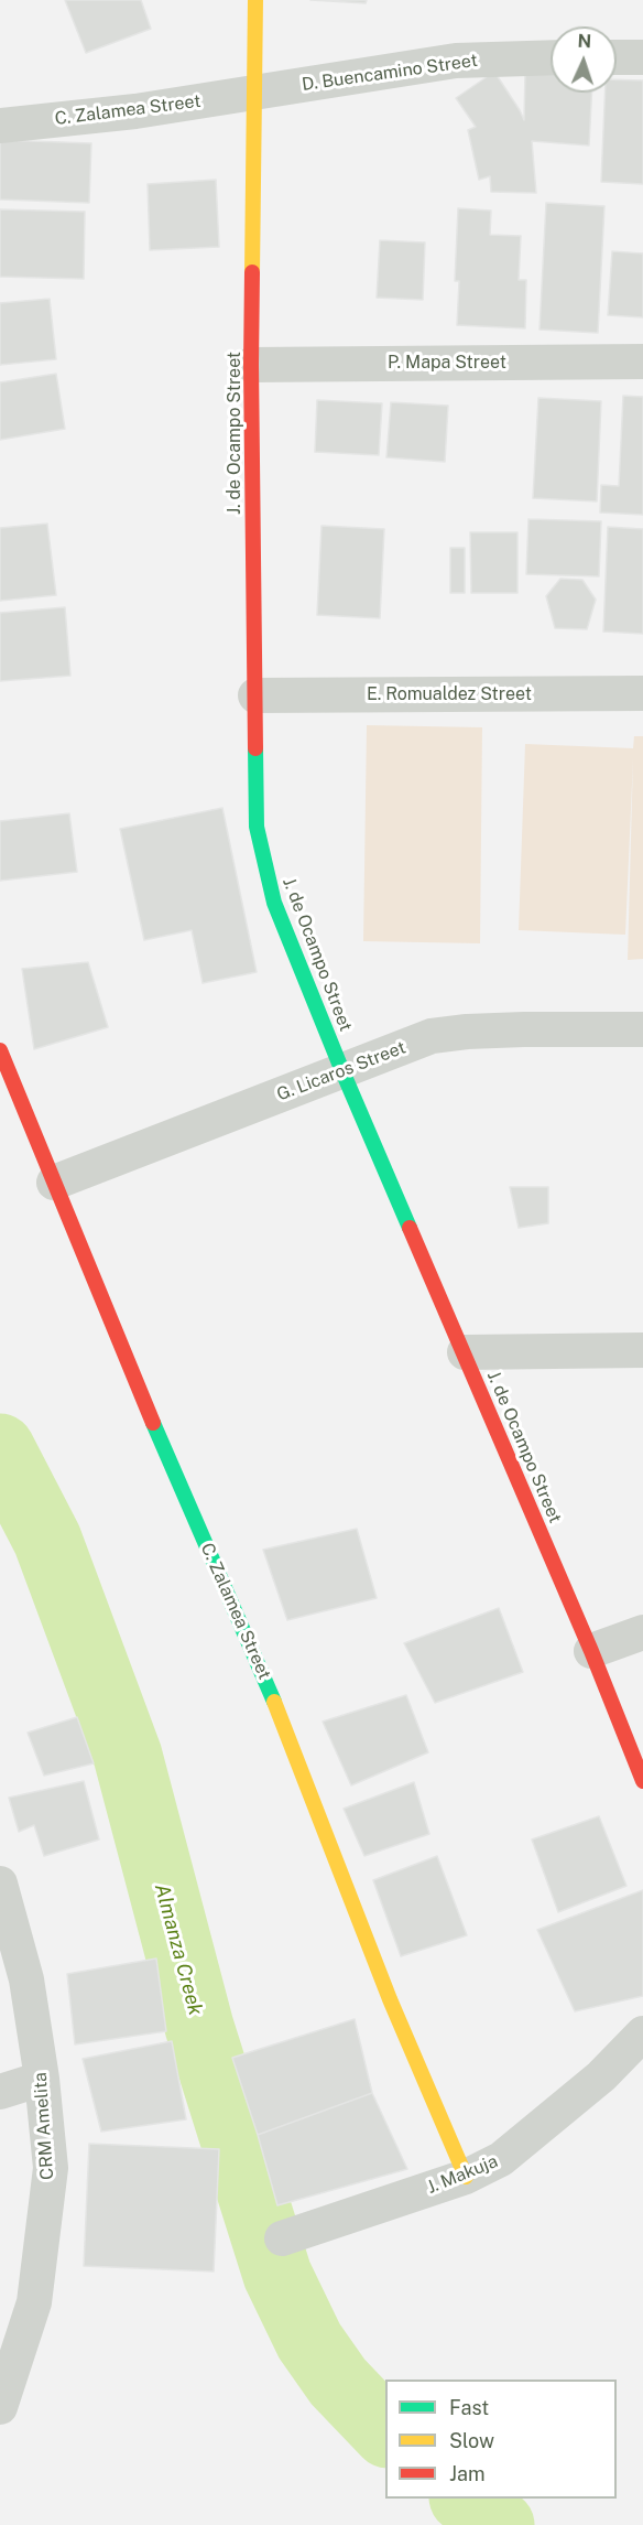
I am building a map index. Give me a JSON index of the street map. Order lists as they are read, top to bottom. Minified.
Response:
{"streets":{"street":["D. Buencamino Street","C. Zalamea Street","P. Mapa Street","J. de Ocampo Street","E. Romualdez Street","G. Licaros Street","CRM Amelita","J. Makuja"]},"crossings":[["D. Buencamino Street","C. Zalamea Street"],["D. Buencamino Street","J. de Ocampo Street"],["C. Zalamea Street","J. de Ocampo Street"],["C. Zalamea Street","G. Licaros Street"],["C. Zalamea Street","J. Makuja"],["P. Mapa Street","J. de Ocampo Street"],["J. de Ocampo Street","E. Romualdez Street"],["J. de Ocampo Street","G. Licaros Street"]],"water":["Almanza Creek"],"legend":["Fast","Slow","Jam"],"north":"top"}
